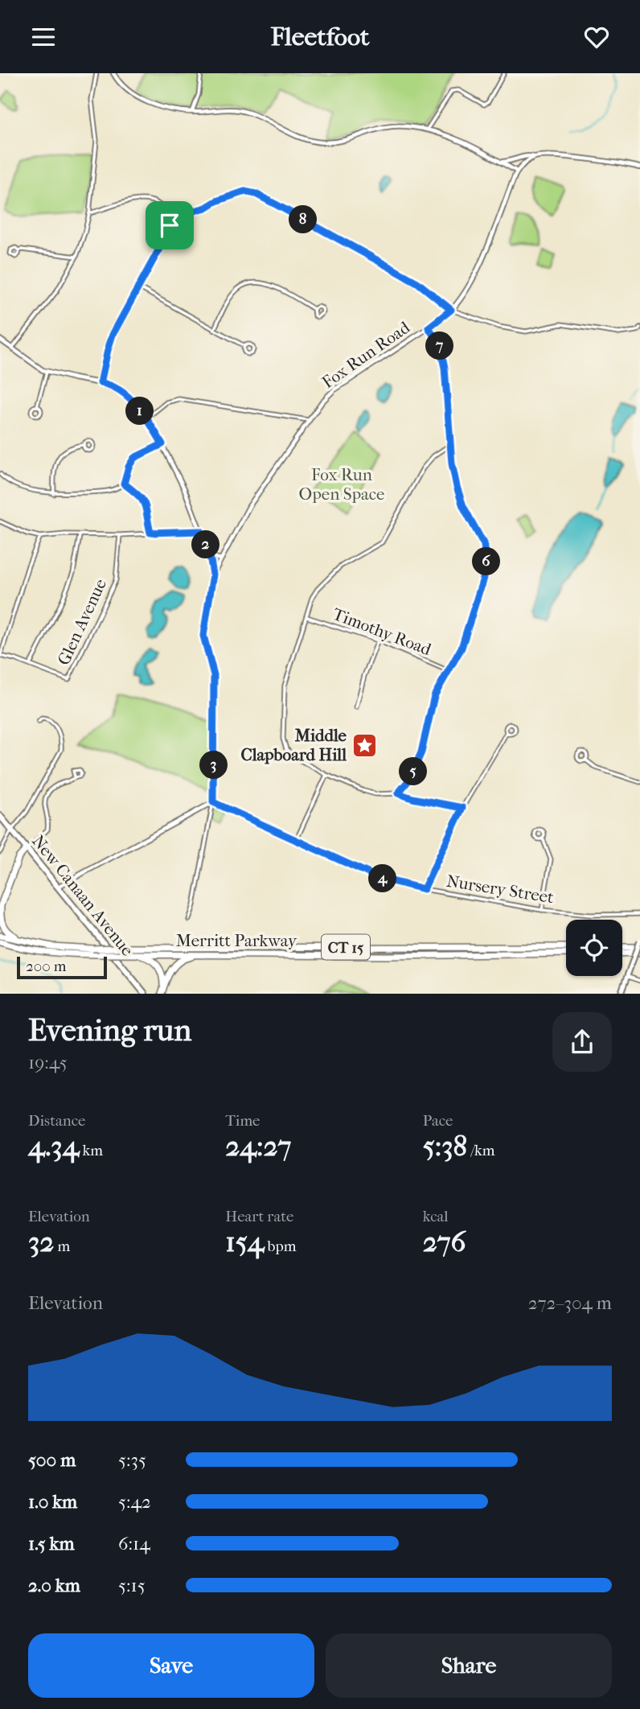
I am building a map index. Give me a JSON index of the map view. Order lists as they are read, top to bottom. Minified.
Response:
{"streets":{"highway":["Merritt Parkway","CT 15"],"main road":["New Canaan Avenue"],"street":["Fox Run Road","Glen Avenue","Timothy Road","Nursery Street"]},"parks":["Fox Run Open Space"],"places":{"place":["Middle Clapboard Hill"]},"scale_bar":"200 m","page":{"header":"Fleetfoot","pins":["8","7","1","2","6","3","5","4"],"scale":"200 m","heading":["Evening run","19:45"],"stats":[["Distance","4.34 km"],["Time","24:27"],["Pace","5:38 /km"],["Elevation","32 m"],["Heart rate","154 bpm"],["kcal","276"]],"chart":["Elevation","272–304 m"],"list":[{"name":"500 m","note":"5:35"},{"name":"1.0 km","note":"5:42"},{"name":"1.5 km","note":"6:14"},{"name":"2.0 km","note":"5:15"}],"buttons":["Save","Share"]}}
